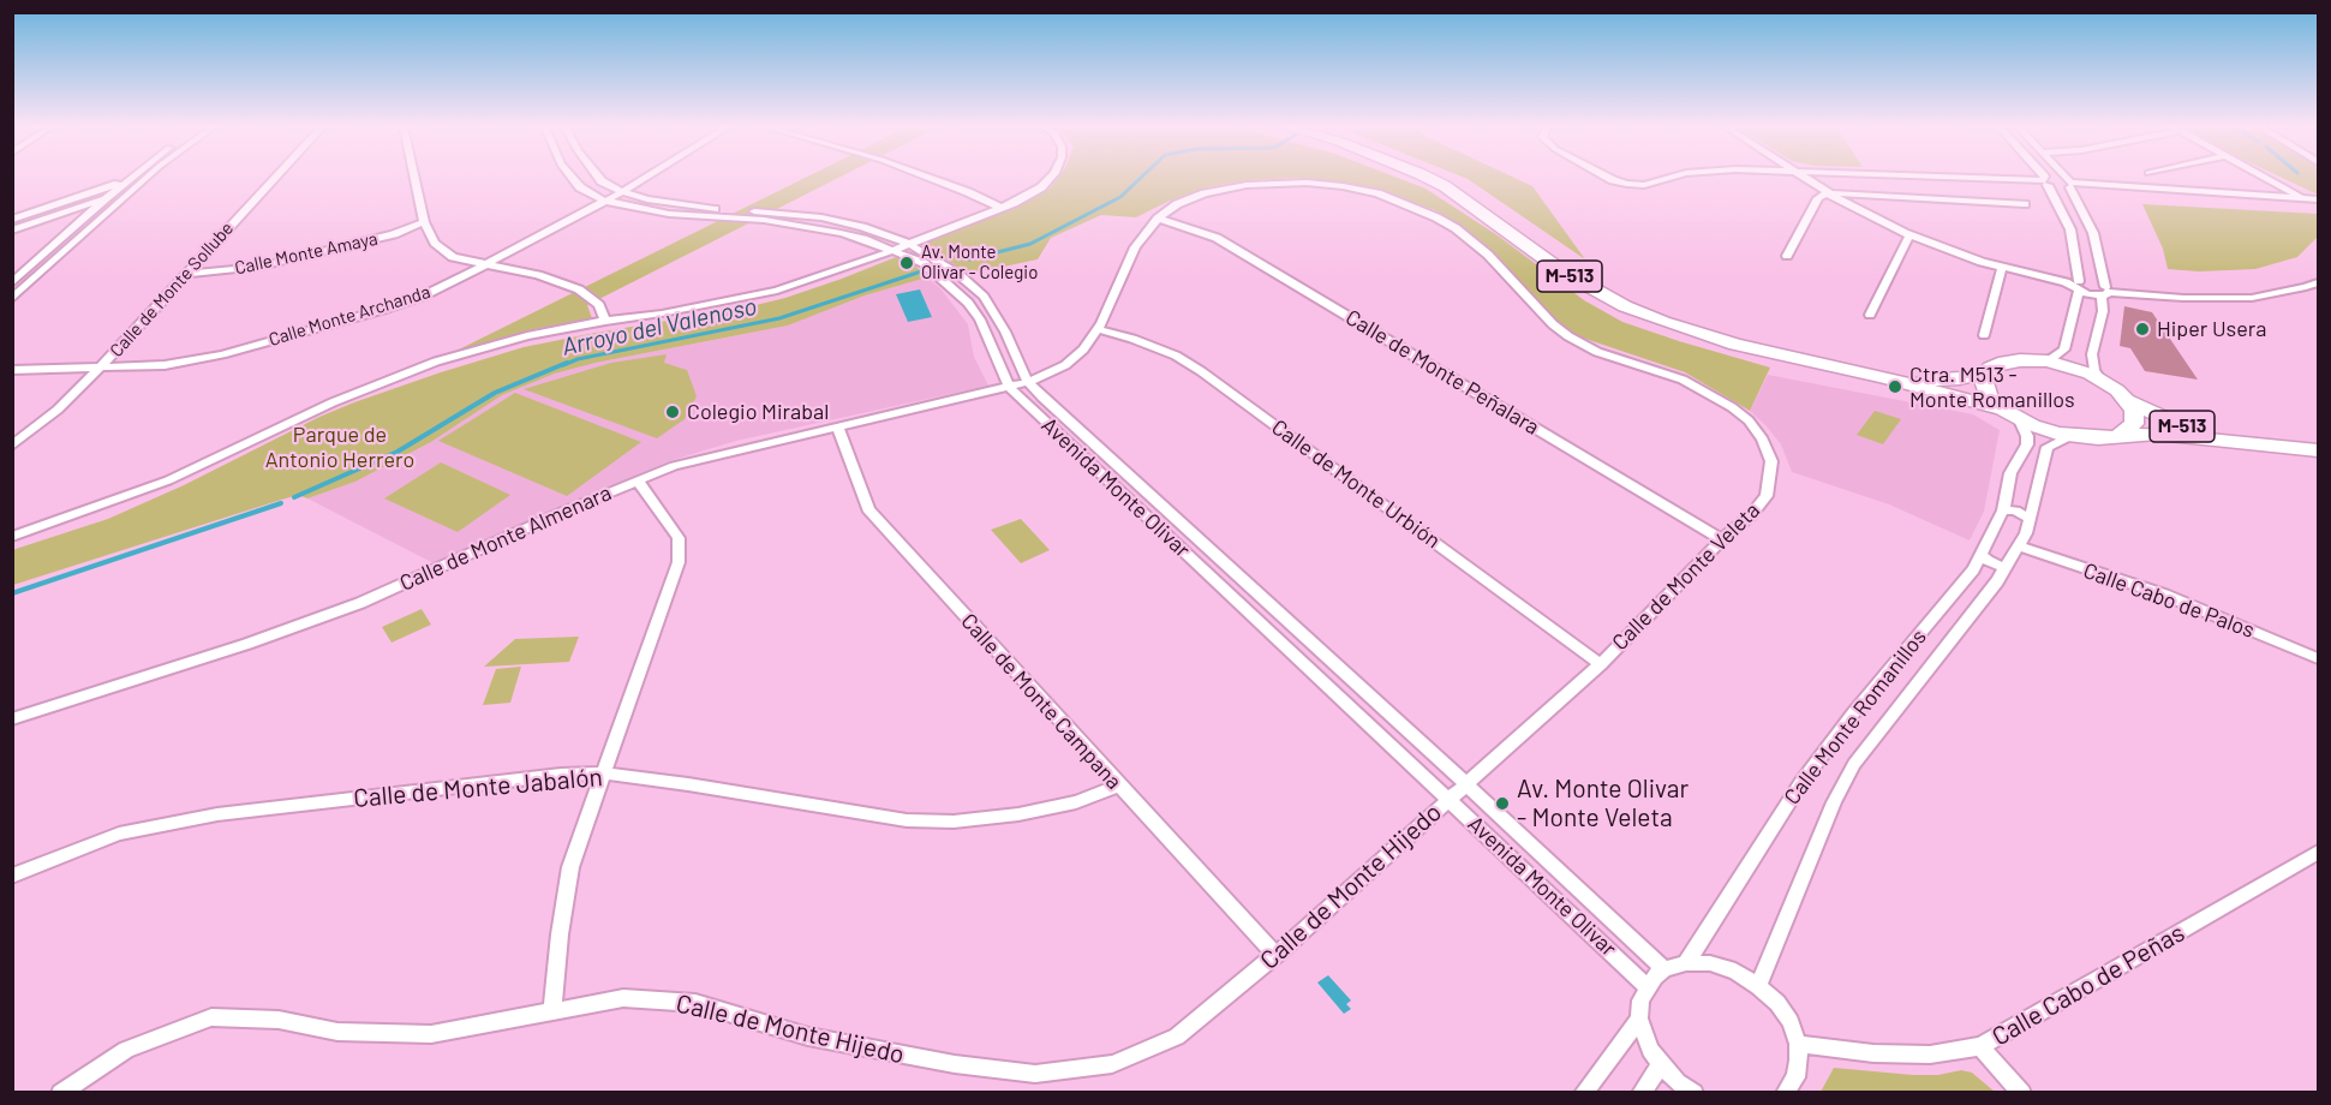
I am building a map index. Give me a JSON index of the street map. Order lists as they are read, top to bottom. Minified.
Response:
{"streets":{"main road":["M-513"],"street":["Calle Monte Amaya","Calle de Monte Sollube","Calle Monte Archanda","Calle de Monte Peñalara","Calle de Monte Urbión","Avenida Monte Olivar","Calle de Monte Almenara","Calle de Monte Veleta","Calle Cabo de Palos","Calle de Monte Campana","Calle Monte Romanillos","Calle de Monte Jabalón","Calle de Monte Hijedo","Calle Cabo de Peñas"]},"crossings":[["Calle Monte Amaya","Calle de Monte Sollube"],["M-513","Calle Monte Romanillos"],["Calle de Monte Sollube","Calle Monte Archanda"],["Calle Monte Archanda","Avenida Monte Olivar"],["Calle de Monte Peñalara","Calle de Monte Veleta"],["Calle de Monte Urbión","Calle de Monte Veleta"],["Avenida Monte Olivar","Calle de Monte Almenara"],["Avenida Monte Olivar","Calle de Monte Veleta"],["Avenida Monte Olivar","Calle de Monte Hijedo"],["Calle de Monte Almenara","Calle de Monte Veleta"],["Calle de Monte Almenara","Calle de Monte Campana"],["Calle de Monte Veleta","Calle de Monte Hijedo"],["Calle Cabo de Palos","Calle Monte Romanillos"],["Calle de Monte Campana","Calle de Monte Jabalón"],["Calle de Monte Campana","Calle de Monte Hijedo"]],"water":["Arroyo del Valenoso"],"parks":["Parque de Antonio Herrero"],"places":["Av. Monte Olivar - Colegio","Hiper Usera","Ctra. M513 - Monte Romanillos","Colegio Mirabal","Av. Monte Olivar - Monte Veleta"]}
